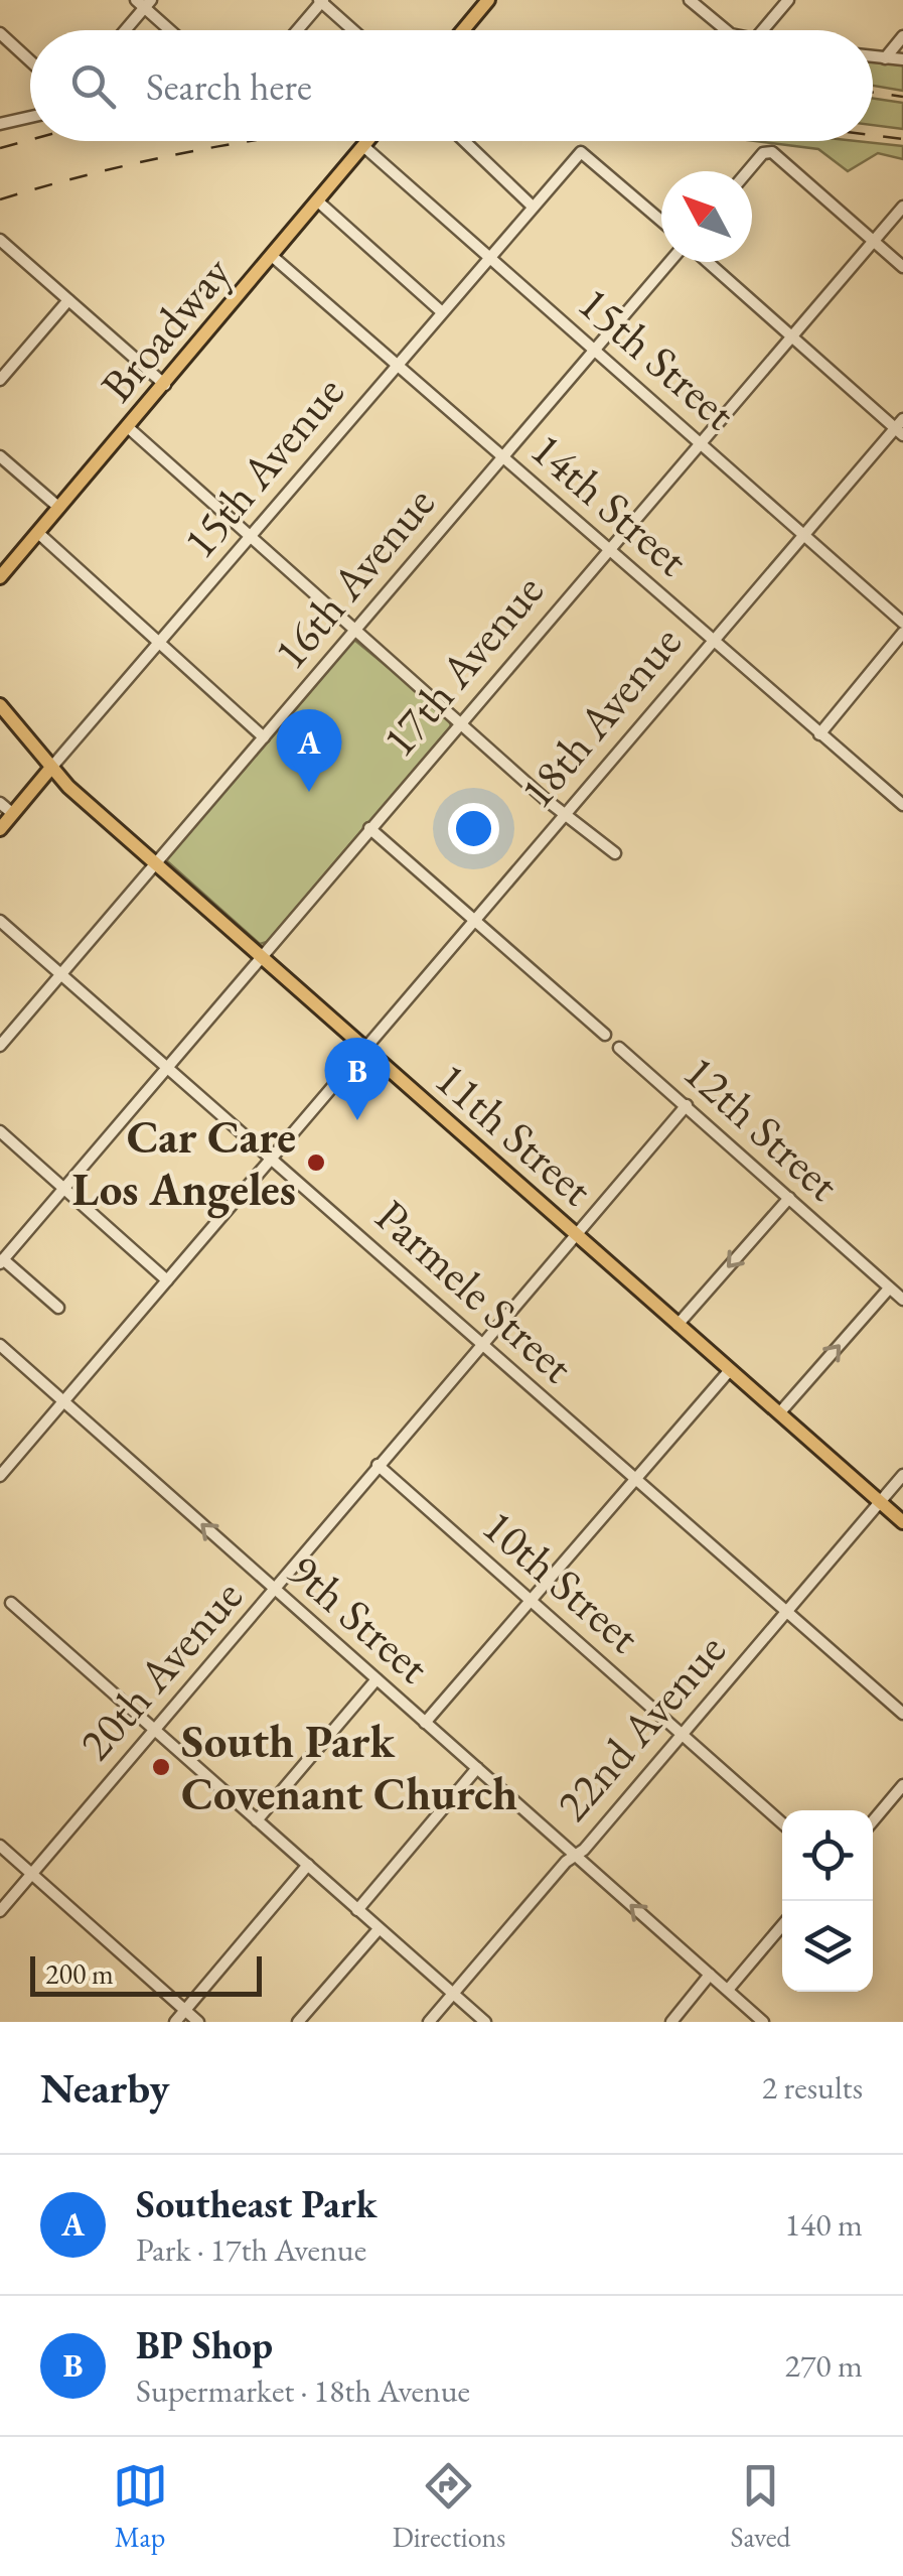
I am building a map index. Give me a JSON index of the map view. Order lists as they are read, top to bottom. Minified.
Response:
{"streets":{"main road":["Broadway","15th Avenue","11th Street"],"street":["15th Street","14th Street","16th Avenue","17th Avenue","18th Avenue","12th Street","Parmele Street","10th Street","9th Street","20th Avenue","22nd Avenue"]},"crossings":[["Broadway","15th Street"],["Broadway","14th Street"],["15th Street","15th Avenue"],["15th Street","16th Avenue"],["15th Street","17th Avenue"],["15th Street","18th Avenue"],["15th Avenue","14th Street"],["15th Avenue","11th Street"],["14th Street","16th Avenue"],["14th Street","17th Avenue"],["14th Street","18th Avenue"],["16th Avenue","11th Street"],["16th Avenue","Parmele Street"],["17th Avenue","11th Street"],["17th Avenue","Parmele Street"],["18th Avenue","11th Street"],["18th Avenue","Parmele Street"],["18th Avenue","9th Street"],["12th Street","20th Avenue"],["11th Street","20th Avenue"],["11th Street","22nd Avenue"],["Parmele Street","20th Avenue"],["Parmele Street","22nd Avenue"],["10th Street","20th Avenue"],["10th Street","22nd Avenue"],["9th Street","20th Avenue"],["9th Street","22nd Avenue"]],"one_way":["9th Street"],"places":["Car Care Los Angeles","South Park Covenant Church"],"scale_bar":"200 m","north":"top left","page":{"search":"Search here","pins":["A","B"],"scale":"200 m","heading":["Nearby","2 results"],"list":[{"mark":"A","name":"Southeast Park","note":"Park · 17th Avenue","value":"140 m"},{"mark":"B","name":"BP Shop","note":"Supermarket · 18th Avenue","value":"270 m"}],"nav":["Map","Directions","Saved"]}}
